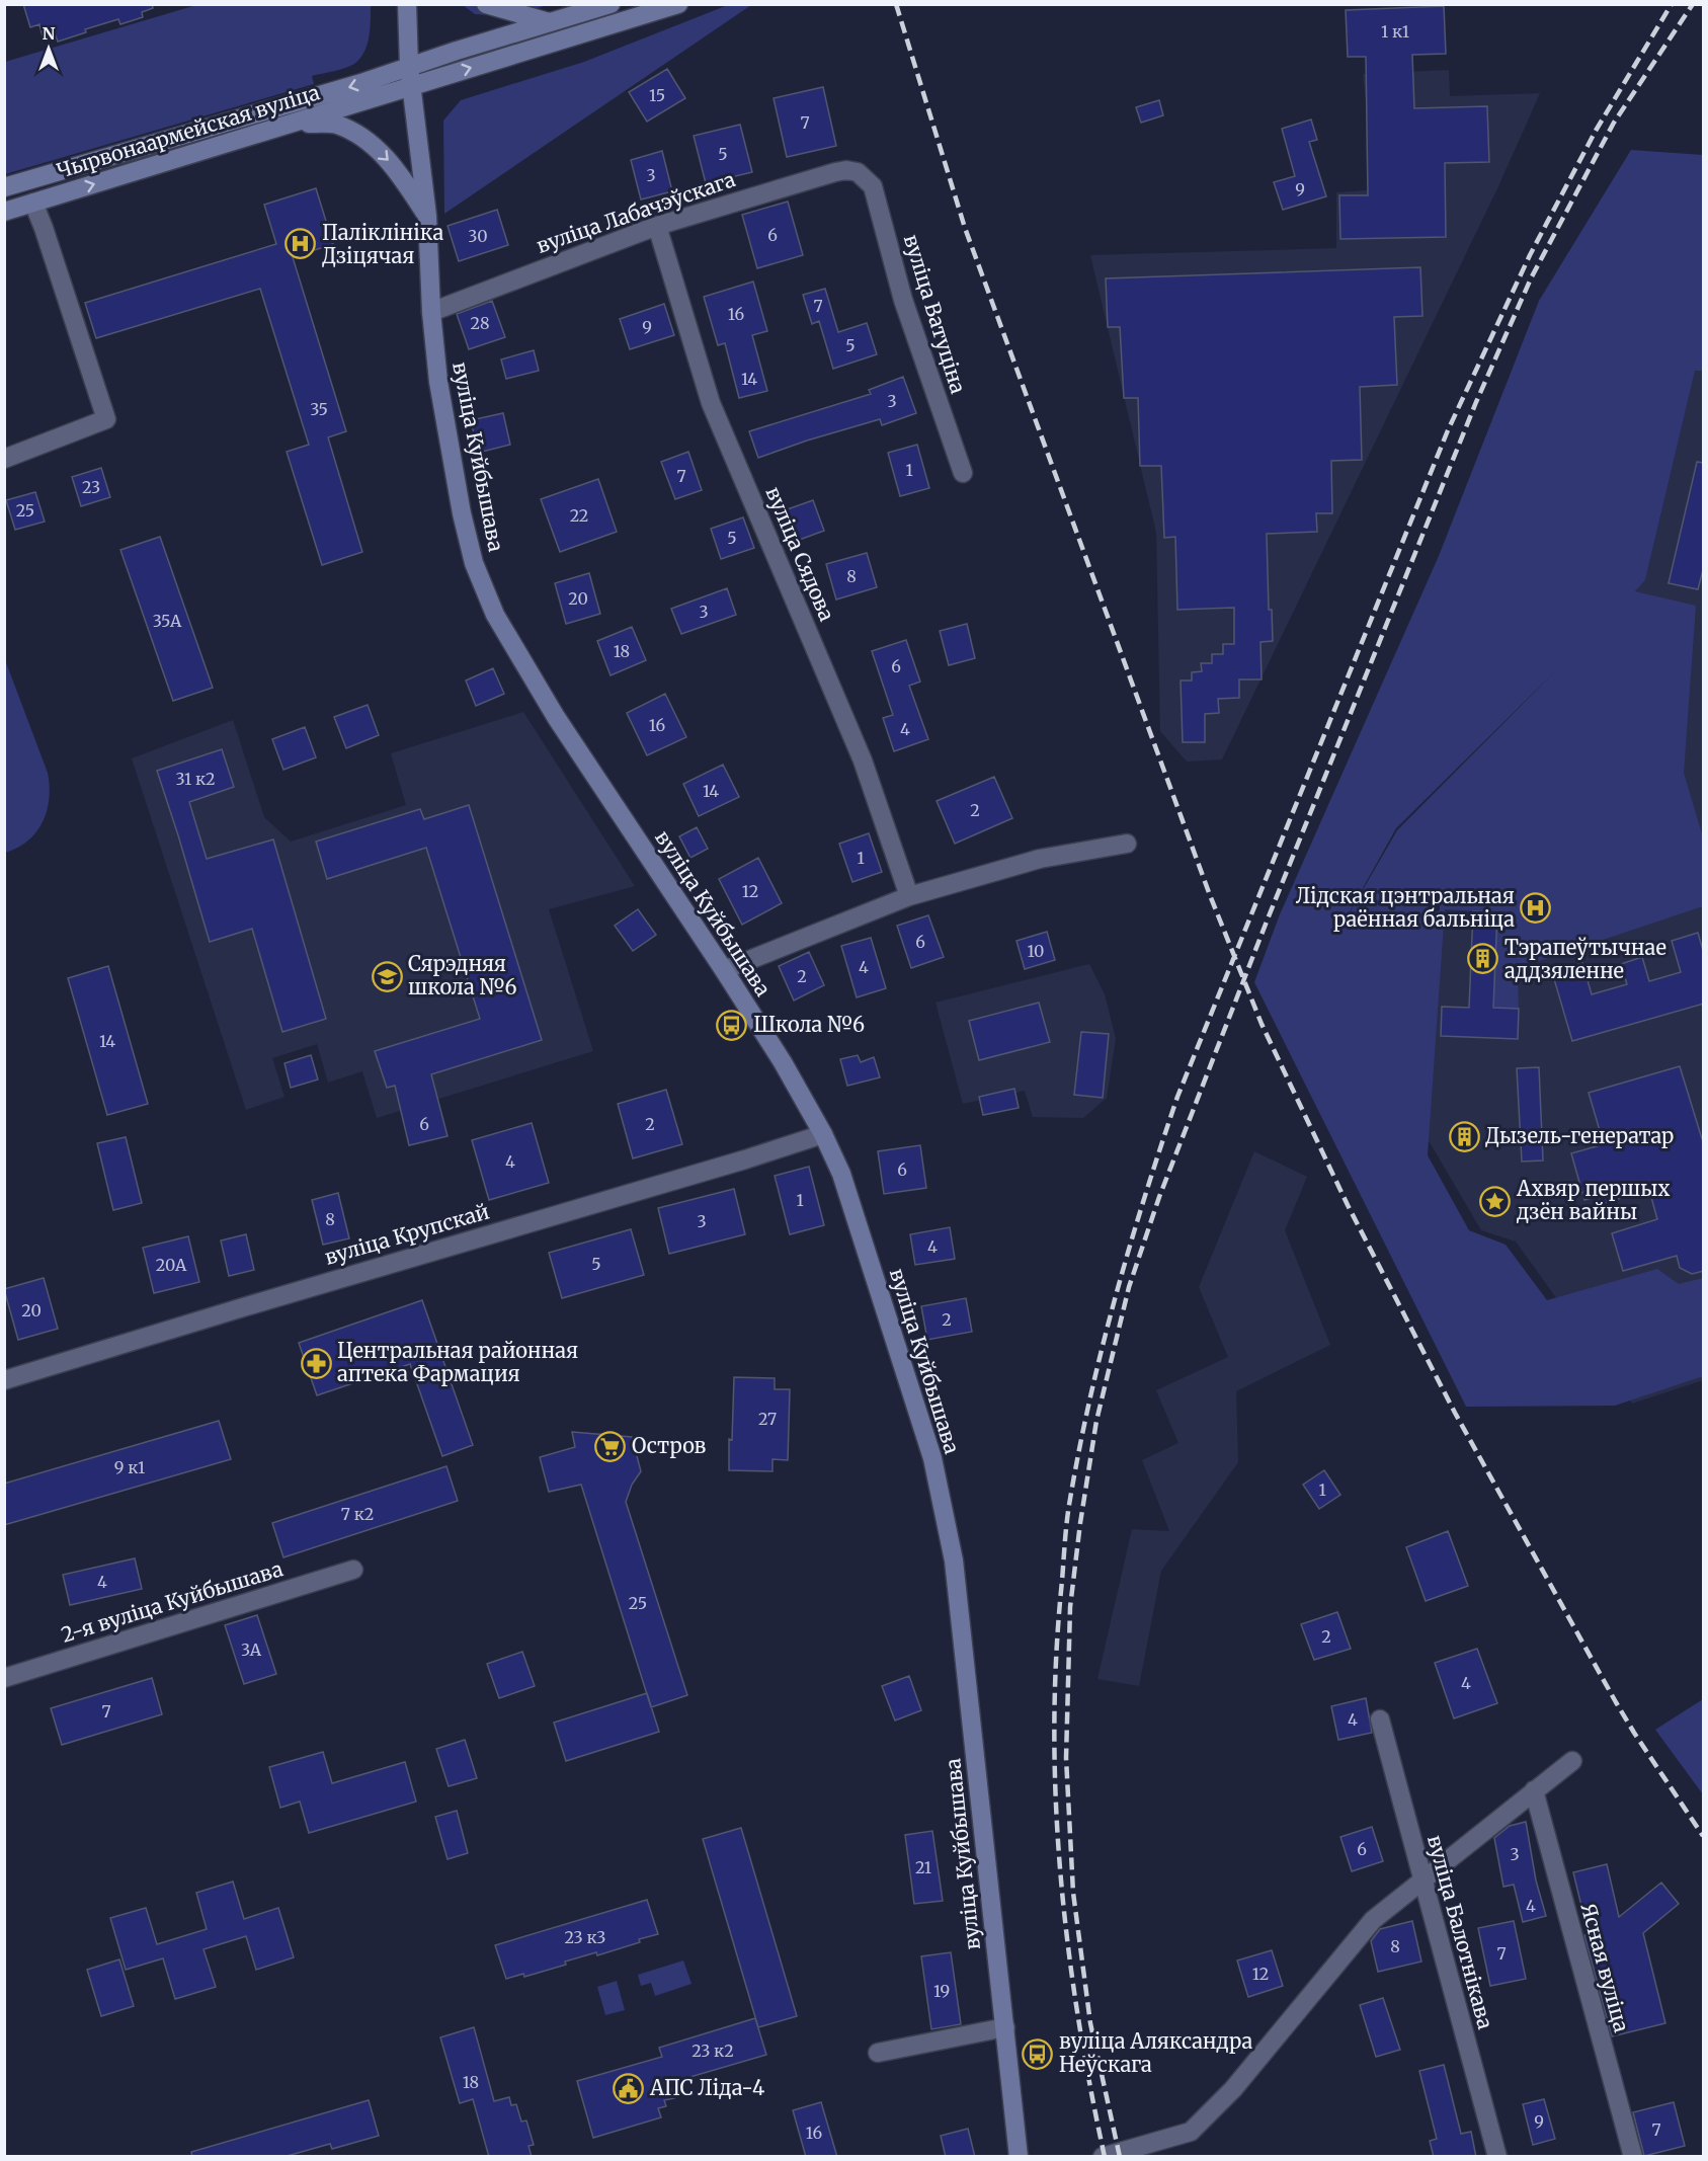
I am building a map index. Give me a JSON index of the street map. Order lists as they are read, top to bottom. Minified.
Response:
{"streets":{"main road":["Чырвонаармейская вуліца","вуліца Куйбышава"],"street":["вуліца Лабачэўскага","вуліца Ватуціна","вуліца Сядова","вуліца Крупскай","2-я вуліца Куйбышава","вуліца Балотнікава","Ясная вуліца"]},"crossings":[["Чырвонаармейская вуліца","вуліца Куйбышава"],["вуліца Лабачэўскага","вуліца Ватуціна"],["вуліца Лабачэўскага","вуліца Куйбышава"],["вуліца Лабачэўскага","вуліца Сядова"],["вуліца Куйбышава","вуліца Крупскай"]],"places":{"hospital":["Паліклініка Дзіцячая","Лідская цэнтральная раённая бальніца"],"building":["Тэрапеўтычнае аддзяленне","Дызель-генератар"],"school or university":["Сярэдняя школа №6"],"bus stop":["Школа №6","вуліца Аляксандра Неўскага"],"place":["Ахвяр першых дзён вайны"],"pharmacy":["Центральная районная аптека Фармация"],"supermarket":["Остров"],"public building":["АПС Ліда-4"]},"house_numbers":["1 к1","15","7","5","3","9","6","30","7","16","28","9","5","14","3","35","1","7","23","25","22","5","8","20","3","35А","18","6","16","4","31 к2","14","2","1","12","6","10","4","2","14","6","2","4","6","1","8","3","4","5","20А","20","2","27","9 к1","1","7 к2","4","25","2","3А","4","7","4","6","3","21","4","23 к3","8","7","12","19","23 к2","18","9","7","16"],"north":"top"}
